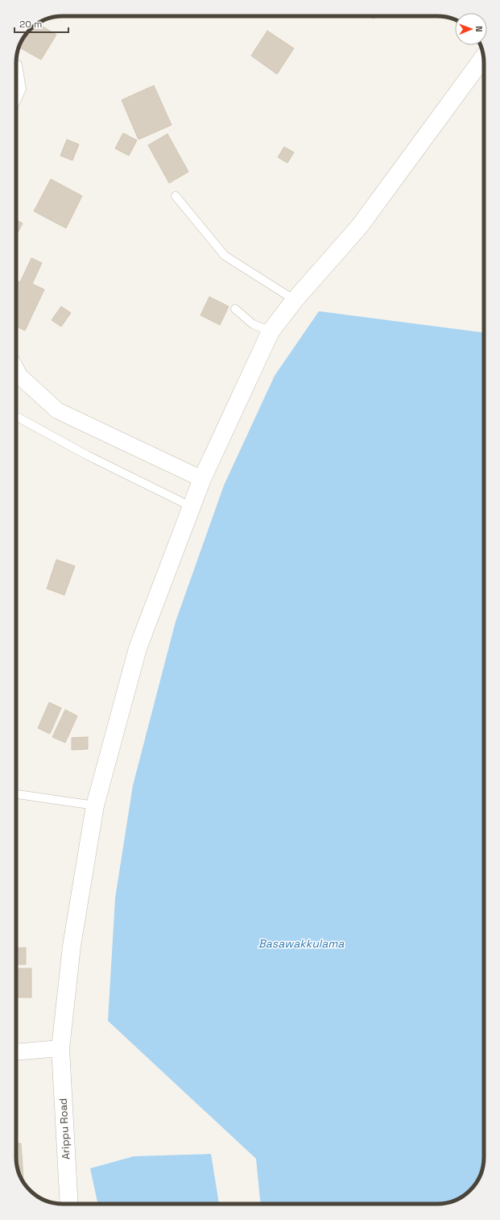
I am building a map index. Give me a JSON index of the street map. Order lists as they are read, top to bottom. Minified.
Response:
{"streets":{"street":["Arippu Road"]},"water":["Basawakkulama"],"scale_bar":"20 m","north":"right"}
